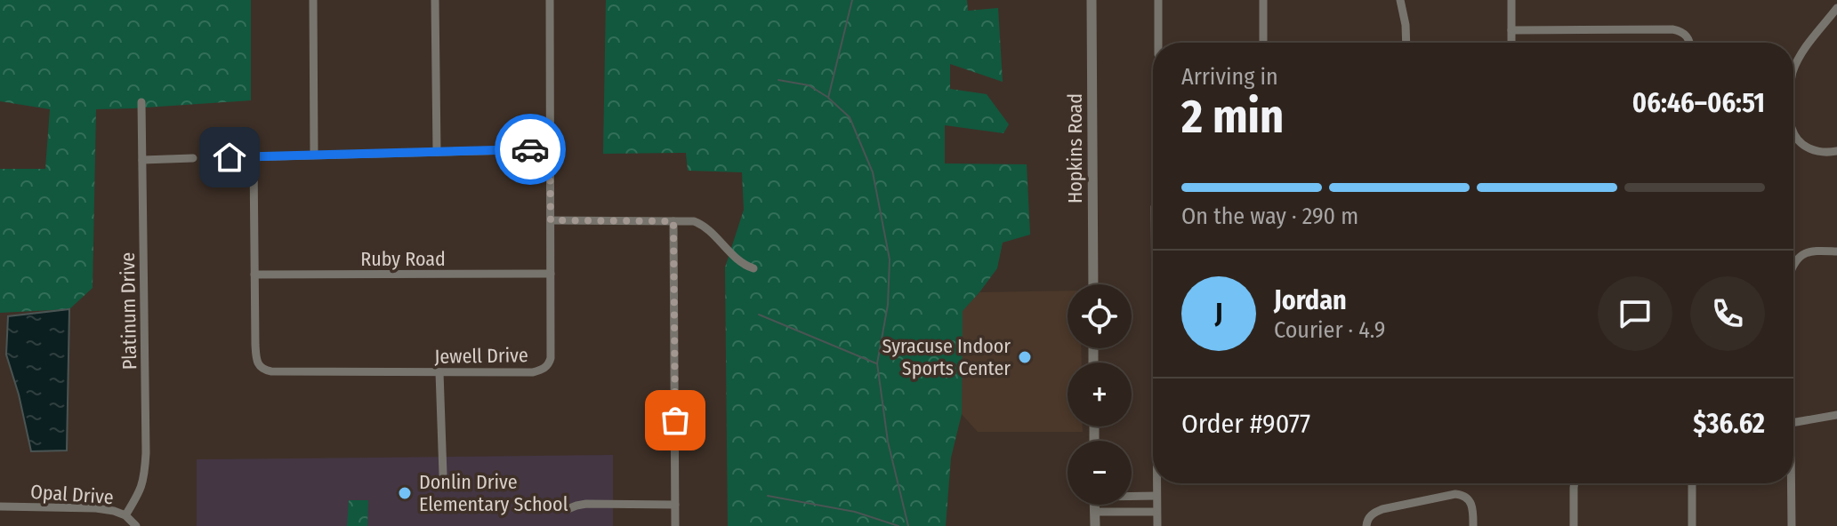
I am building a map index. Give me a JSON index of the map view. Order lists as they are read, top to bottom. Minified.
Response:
{"streets":{"street":["Hopkins Road","Ruby Road","Platinum Drive","Jewell Drive","Opal Drive"]},"crossings":[["Ruby Road","Jewell Drive"],["Platinum Drive","Opal Drive"]],"places":["Syracuse Indoor Sports Center","Donlin Drive Elementary School"],"page":{"heading":["2 min","Arriving in","06:46–06:51"],"panel":["Jordan","Courier · 4.9","Order #9077","$36.62"],"bar":"On the way · 290 m","round":"J","map_buttons":["+","−"]}}
